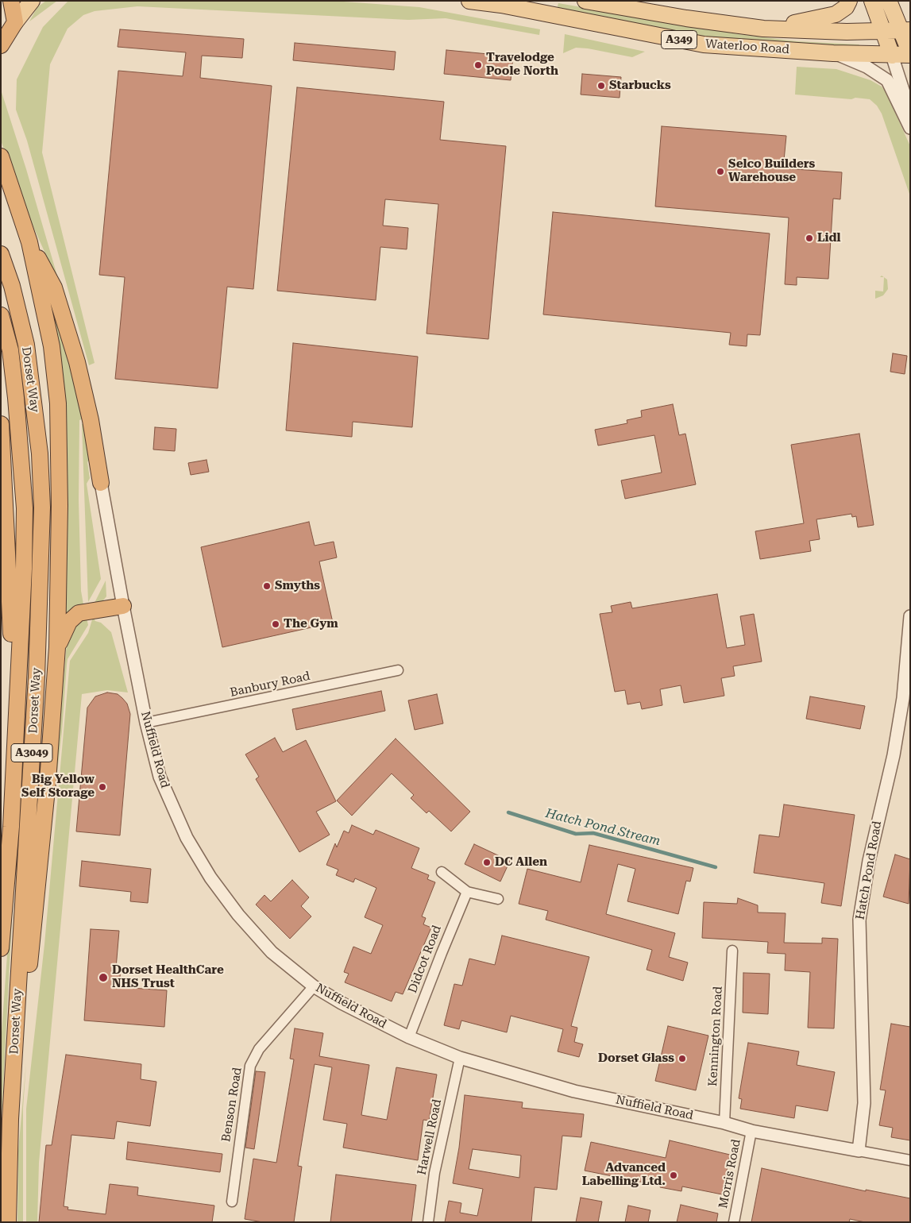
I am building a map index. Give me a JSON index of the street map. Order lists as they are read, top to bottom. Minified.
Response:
{"streets":{"highway":["Dorset Way","A3049"],"main road":["A349","Waterloo Road"],"street":["Banbury Road","Nuffield Road","Hatch Pond Road","Didcot Road","Kennington Road","Benson Road","Harwell Road","Morris Road"]},"crossings":[["A349","Waterloo Road"],["Dorset Way","A3049"],["Banbury Road","Nuffield Road"],["Nuffield Road","Hatch Pond Road"],["Nuffield Road","Didcot Road"],["Nuffield Road","Kennington Road"],["Nuffield Road","Benson Road"],["Nuffield Road","Harwell Road"],["Nuffield Road","Morris Road"]],"water":["Hatch Pond Stream"],"places":["Travelodge Poole North","Starbucks","Selco Builders Warehouse","Lidl","Smyths","The Gym","Big Yellow Self Storage","DC Allen","Dorset HealthCare NHS Trust","Dorset Glass","Advanced Labelling Ltd."]}
